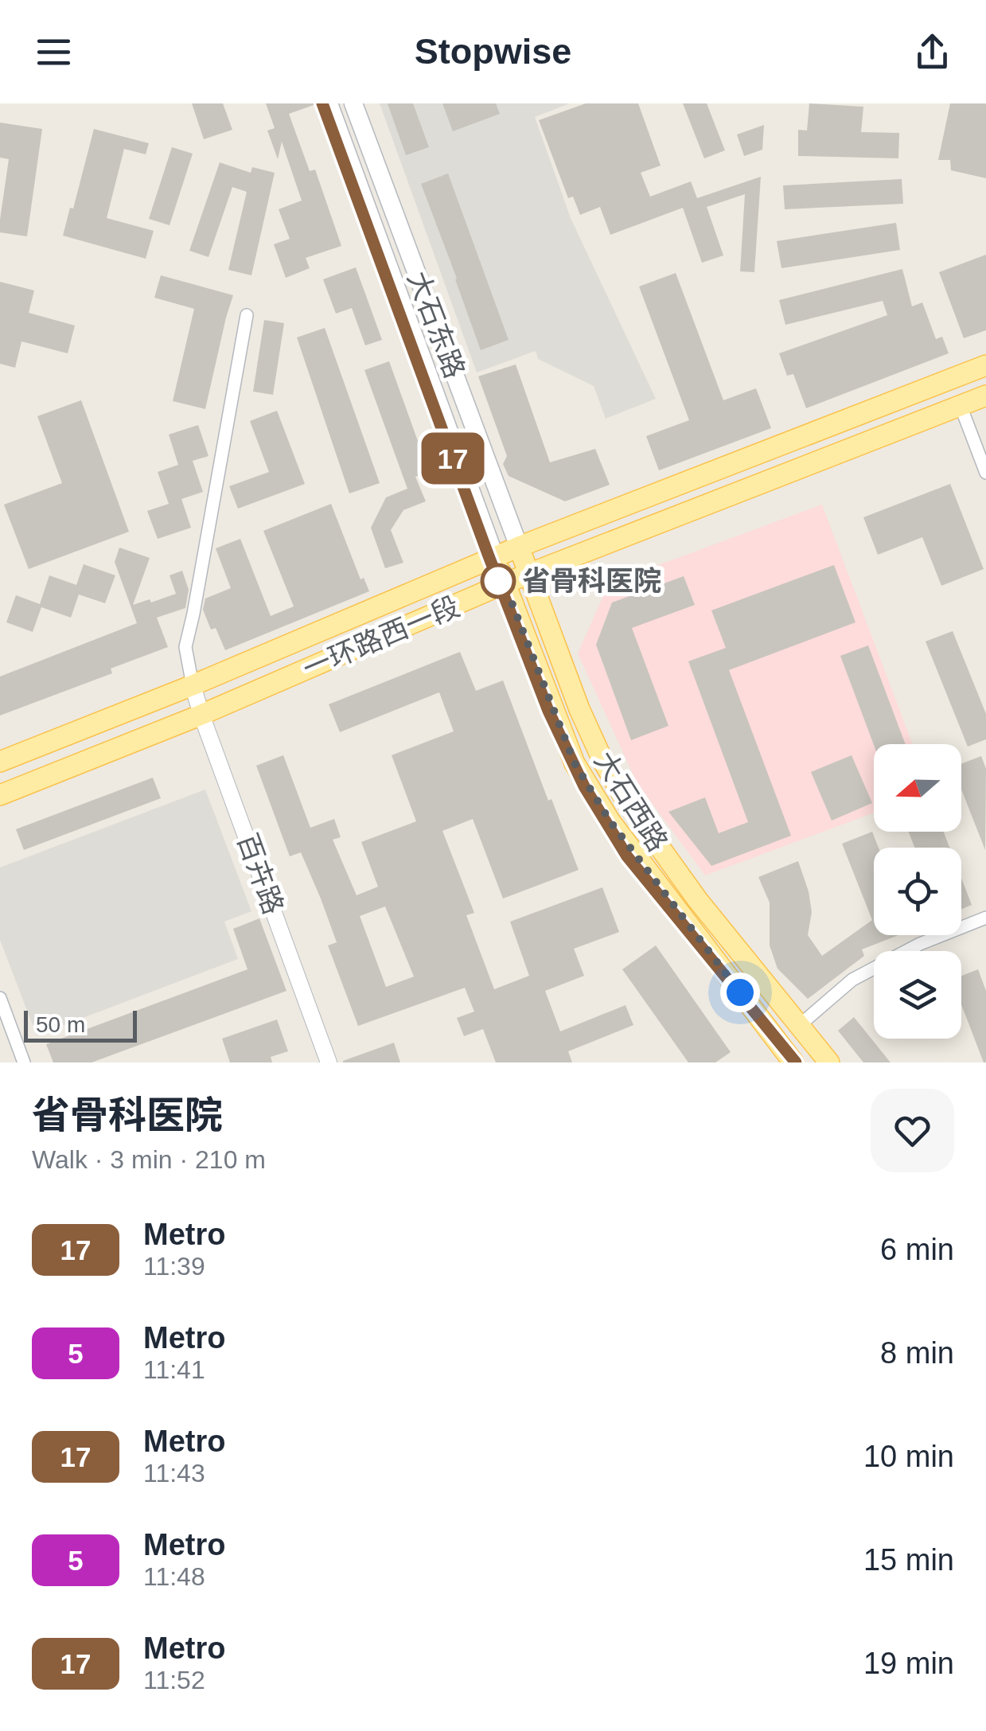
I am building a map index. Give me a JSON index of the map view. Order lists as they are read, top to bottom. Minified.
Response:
{"streets":{"main road":["大石东路","一环路西一段","大石西路"],"street":["百卉路"]},"crossings":[["大石东路","一环路西一段"],["大石东路","大石西路"],["一环路西一段","大石西路"],["一环路西一段","百卉路"]],"places":["省骨科医院"],"lines":["metro line 17"],"scale_bar":"50 m","north":"left","page":{"header":"Stopwise","on_map":"17","scale":"50 m","heading":["省骨科医院","Walk · 3 min · 210 m"],"list":[{"mark":"17","name":"Metro","note":"11:39","value":"6 min"},{"mark":"5","name":"Metro","note":"11:41","value":"8 min"},{"mark":"17","name":"Metro","note":"11:43","value":"10 min"},{"mark":"5","name":"Metro","note":"11:48","value":"15 min"},{"mark":"17","name":"Metro","note":"11:52","value":"19 min"}]}}
